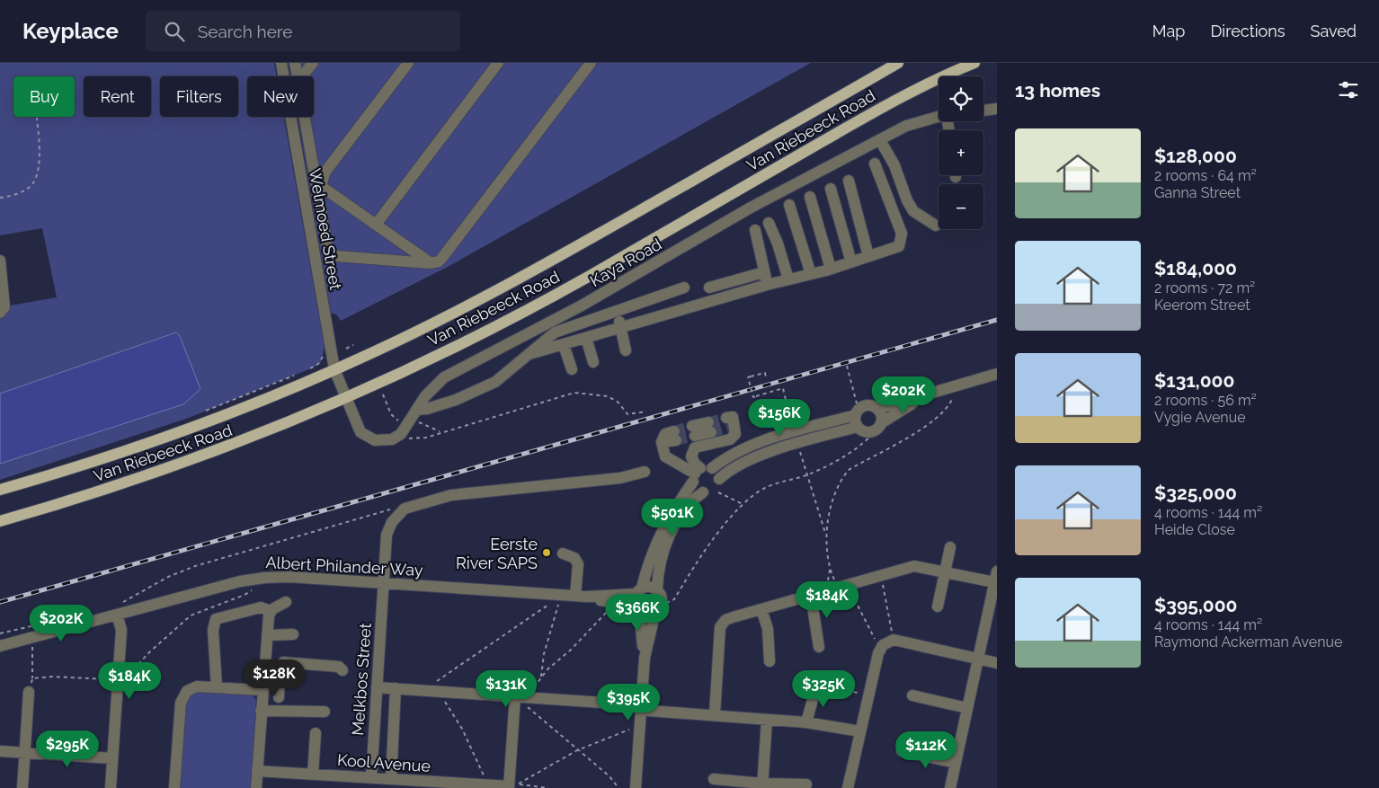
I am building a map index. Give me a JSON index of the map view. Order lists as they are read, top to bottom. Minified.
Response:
{"streets":{"main road":["Van Riebeeck Road"],"street":["Welmoed Street","Kaya Road","Albert Philander Way","Melkbos Street","Kool Avenue"]},"crossings":[["Van Riebeeck Road","Welmoed Street"],["Van Riebeeck Road","Kaya Road"],["Welmoed Street","Kaya Road"],["Albert Philander Way","Melkbos Street"],["Melkbos Street","Kool Avenue"]],"places":["Eerste River SAPS"],"page":{"header":"Keyplace","search":"Search here","nav":["Map","Directions","Saved"],"heading":"13 homes","map_buttons":["+","−"],"chip":["Buy","Rent","Filters","New"],"list":[{"name":"$128,000","note":"2 rooms · 64 m² · Ganna Street"},{"name":"$184,000","note":"2 rooms · 72 m² · Keerom Street"},{"name":"$131,000","note":"2 rooms · 56 m² · Vygie Avenue"},{"name":"$325,000","note":"4 rooms · 144 m² · Heide Close"},{"name":"$395,000","note":"4 rooms · 144 m² · Raymond Ackerman Avenue"}],"price":["$202K","$156K","$501K","$184K","$366K","$202K","$128K","$184K","$131K","$325K","$395K","$295K","$112K"]}}
